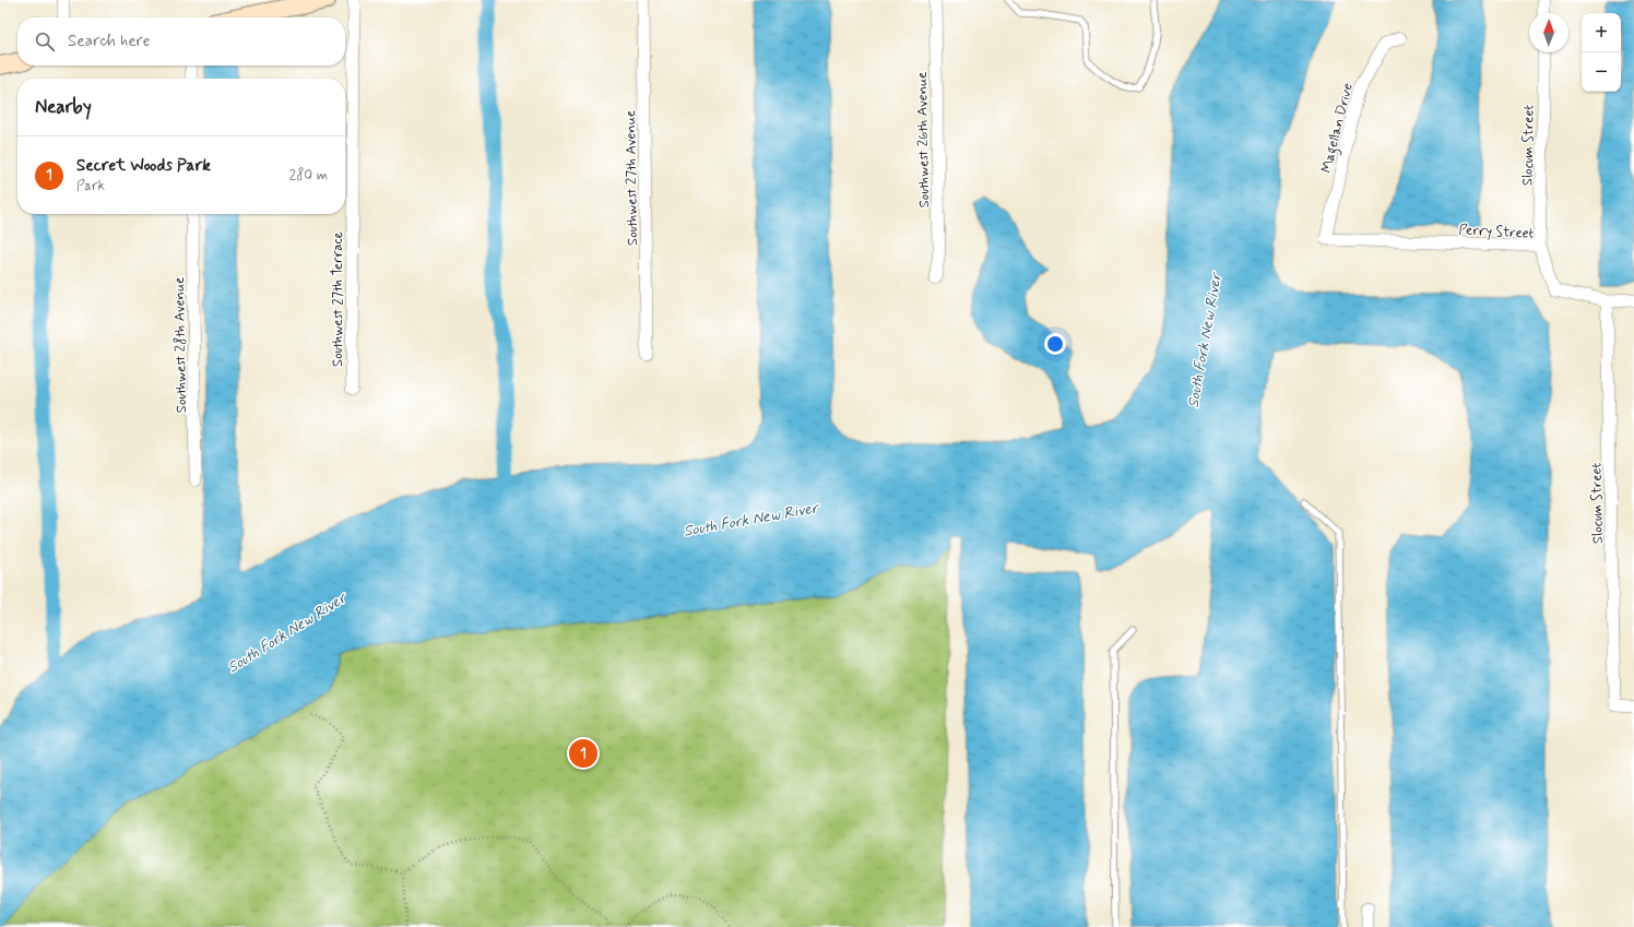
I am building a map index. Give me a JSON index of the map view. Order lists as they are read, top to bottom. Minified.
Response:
{"streets":{"street":["Magellan Drive","Southwest 26th Avenue","Slocum Street","Southwest 27th Avenue","Perry Street","Southwest 27th Terrace","Southwest 28th Avenue"]},"crossings":[["Magellan Drive","Perry Street"],["Slocum Street","Perry Street"]],"water":["South Fork New River"],"north":"top","page":{"map_buttons":["+","−"],"search":"Search here","heading":"Nearby","list":[{"mark":"1","name":"Secret Woods Park","note":"Park","value":"280 m"}],"pins":"1"}}
